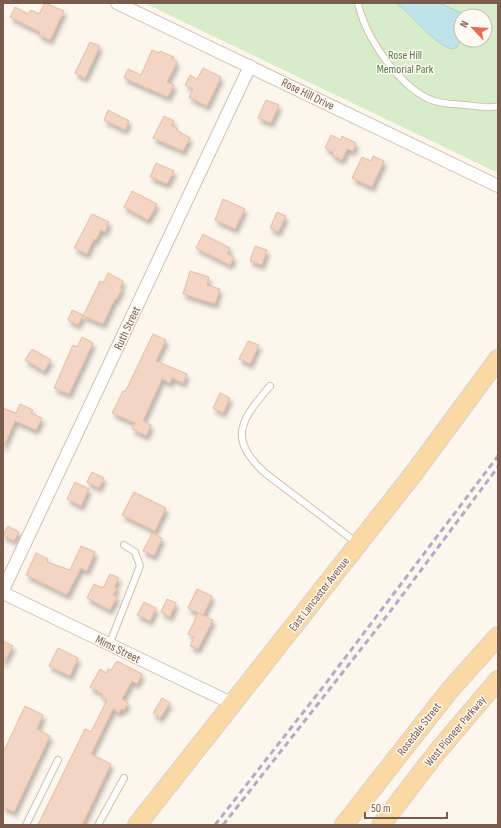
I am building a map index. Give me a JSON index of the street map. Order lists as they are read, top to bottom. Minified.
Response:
{"streets":{"main road":["East Lancaster Avenue","Rosedale Street","West Pioneer Parkway"],"street":["Rose Hill Drive","Ruth Street","Mims Street"]},"crossings":[["Rose Hill Drive","Ruth Street"],["Ruth Street","Mims Street"],["East Lancaster Avenue","Mims Street"]],"parks":["Rose Hill Memorial Park"],"scale_bar":"50 m","north":"top left"}
